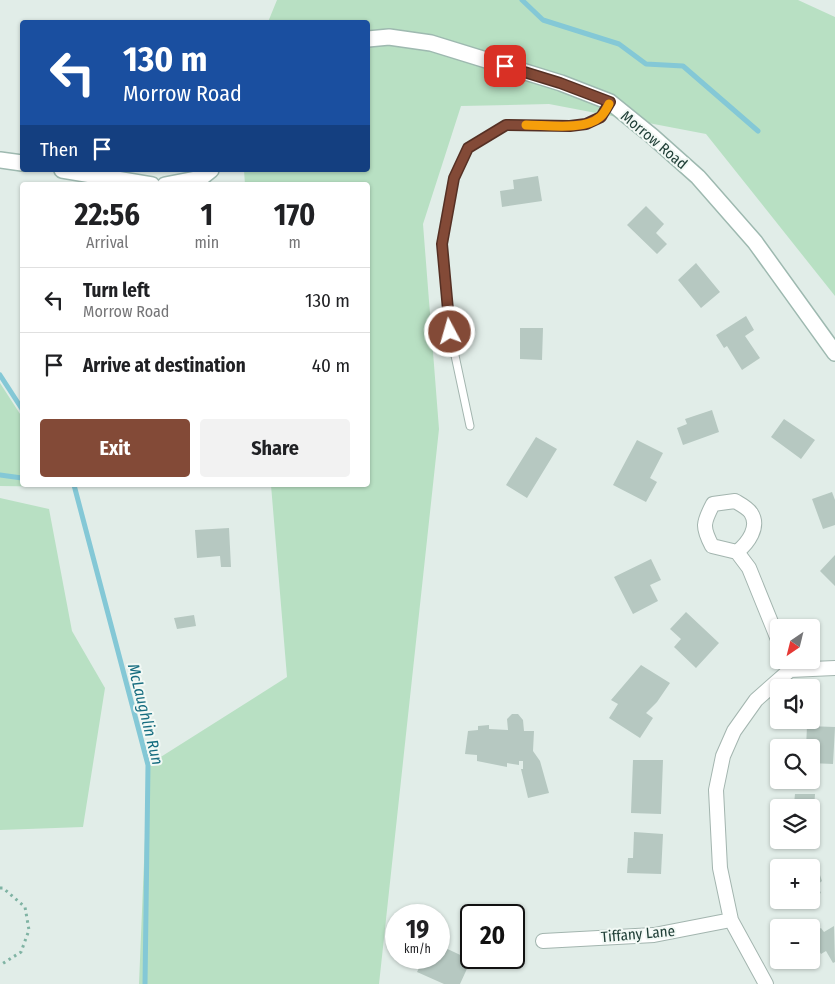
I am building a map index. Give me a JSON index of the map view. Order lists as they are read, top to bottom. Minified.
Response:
{"streets":{"street":["Morrow Road","Tiffany Lane"]},"water":["McLaughlin Run"],"north":"bottom left","page":{"turn":["130 m","Morrow Road"],"then":"Then","eta":["22:56","Arrival","1","min","170","m"],"list":[{"name":"Turn left","note":"Morrow Road","value":"130 m"},{"name":"Arrive at destination","value":"40 m"}],"buttons":["Exit","Share"],"map_buttons":["+","−"],"speed":"19 km/h","limit":"20"}}
